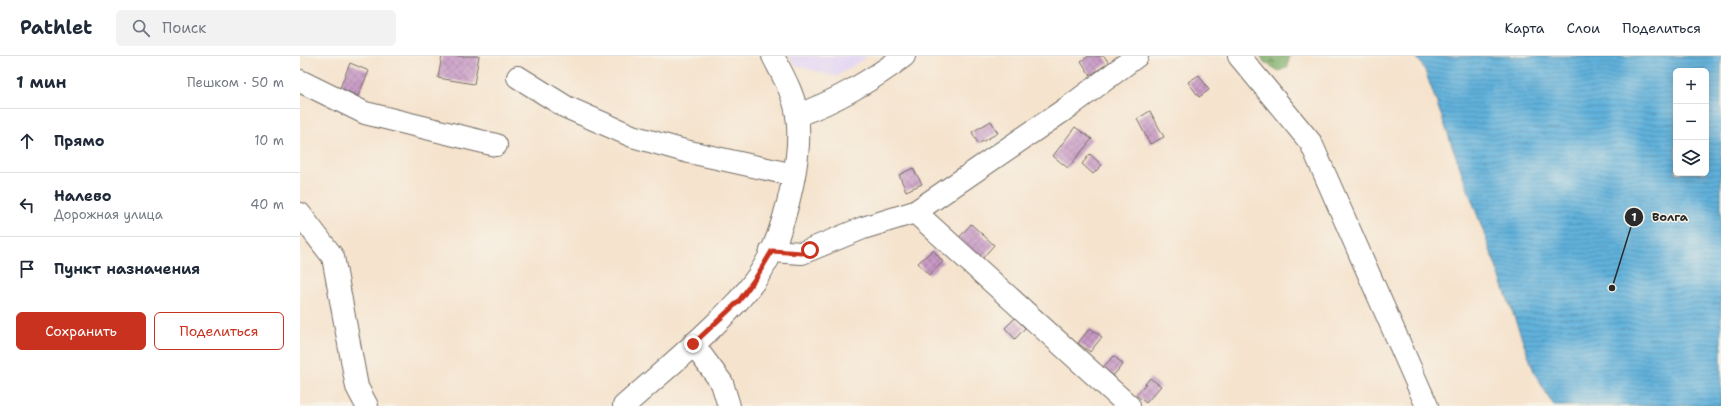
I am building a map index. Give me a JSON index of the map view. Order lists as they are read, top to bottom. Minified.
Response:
{"places":["Волга"],"page":{"header":"Pathlet","search":"Поиск","nav":["Карта","Слои","Поделиться"],"heading":["1 мин","Пешком · 50 m"],"map_buttons":["+","−"],"list":[["Прямо","10 m"],["Налево","Дорожная улица","40 m"],"Пункт назначения"],"buttons":["Сохранить","Поделиться"]}}
